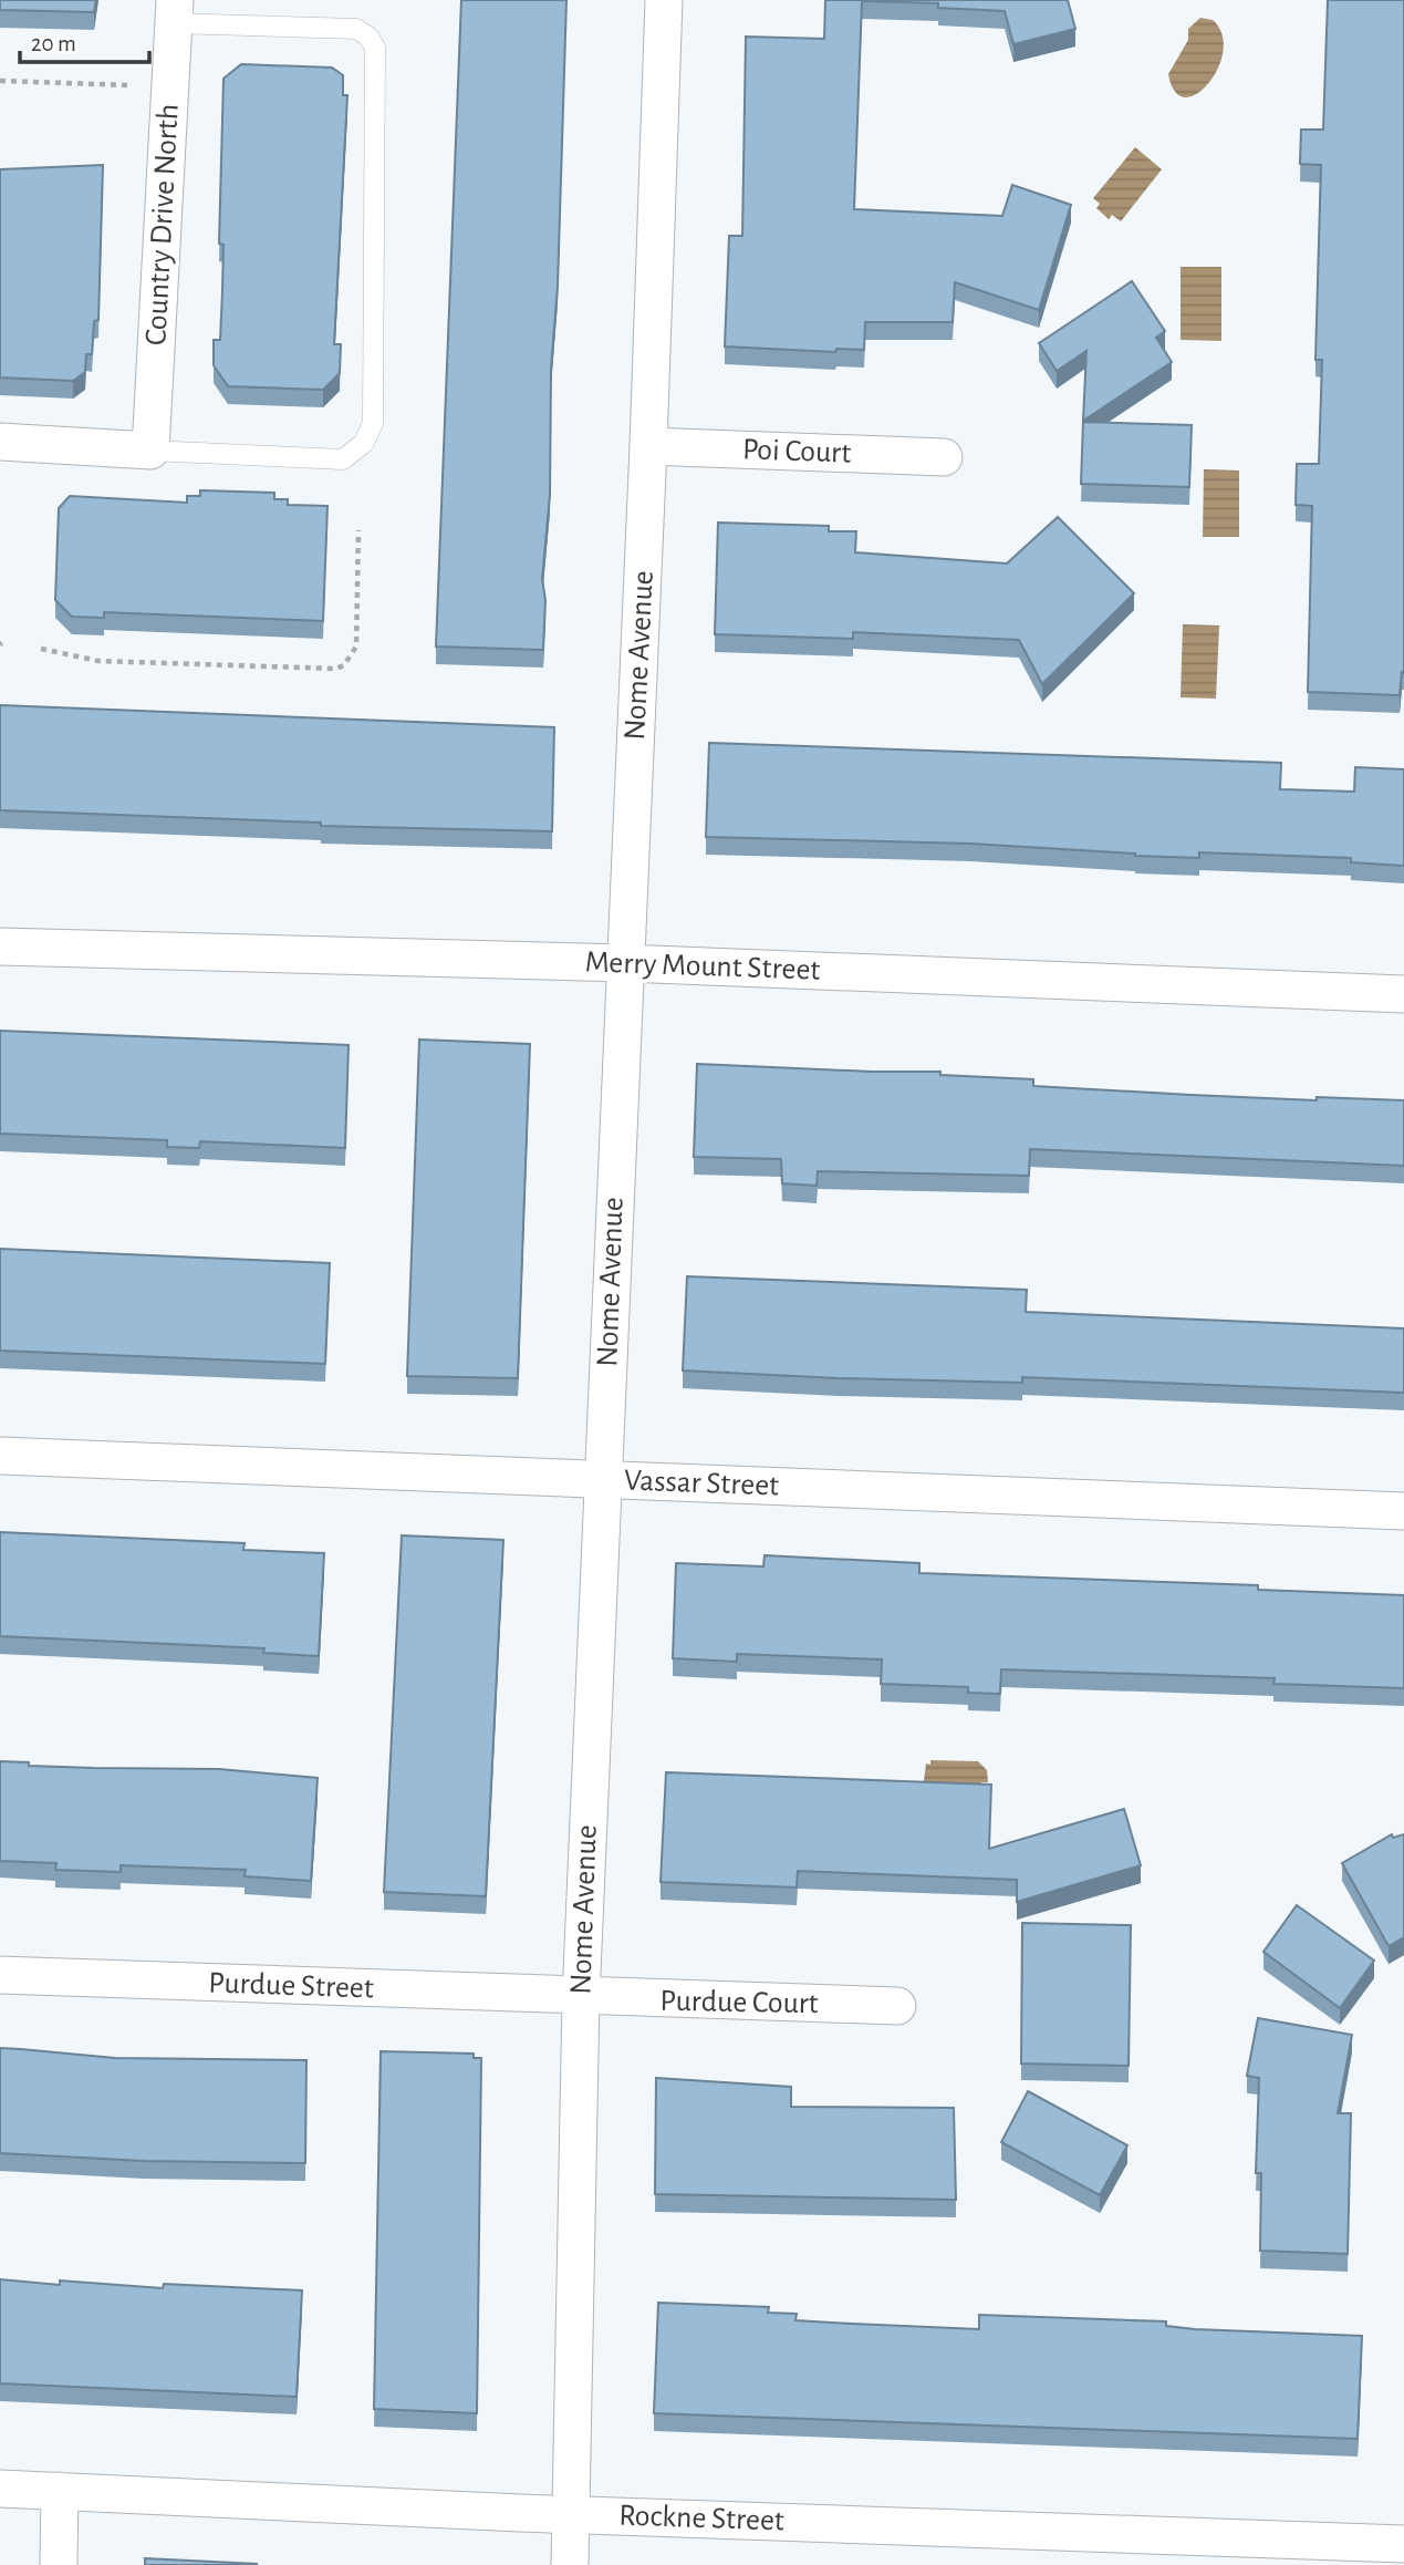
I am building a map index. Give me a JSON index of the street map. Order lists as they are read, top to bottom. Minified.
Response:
{"streets":{"street":["Country Drive North","Poi Court","Nome Avenue","Merry Mount Street","Vassar Street","Purdue Street","Purdue Court","Rockne Street"]},"crossings":[["Poi Court","Nome Avenue"],["Nome Avenue","Merry Mount Street"],["Nome Avenue","Vassar Street"],["Nome Avenue","Purdue Street"],["Nome Avenue","Purdue Court"],["Nome Avenue","Rockne Street"],["Purdue Street","Purdue Court"]],"scale_bar":"20 m"}
